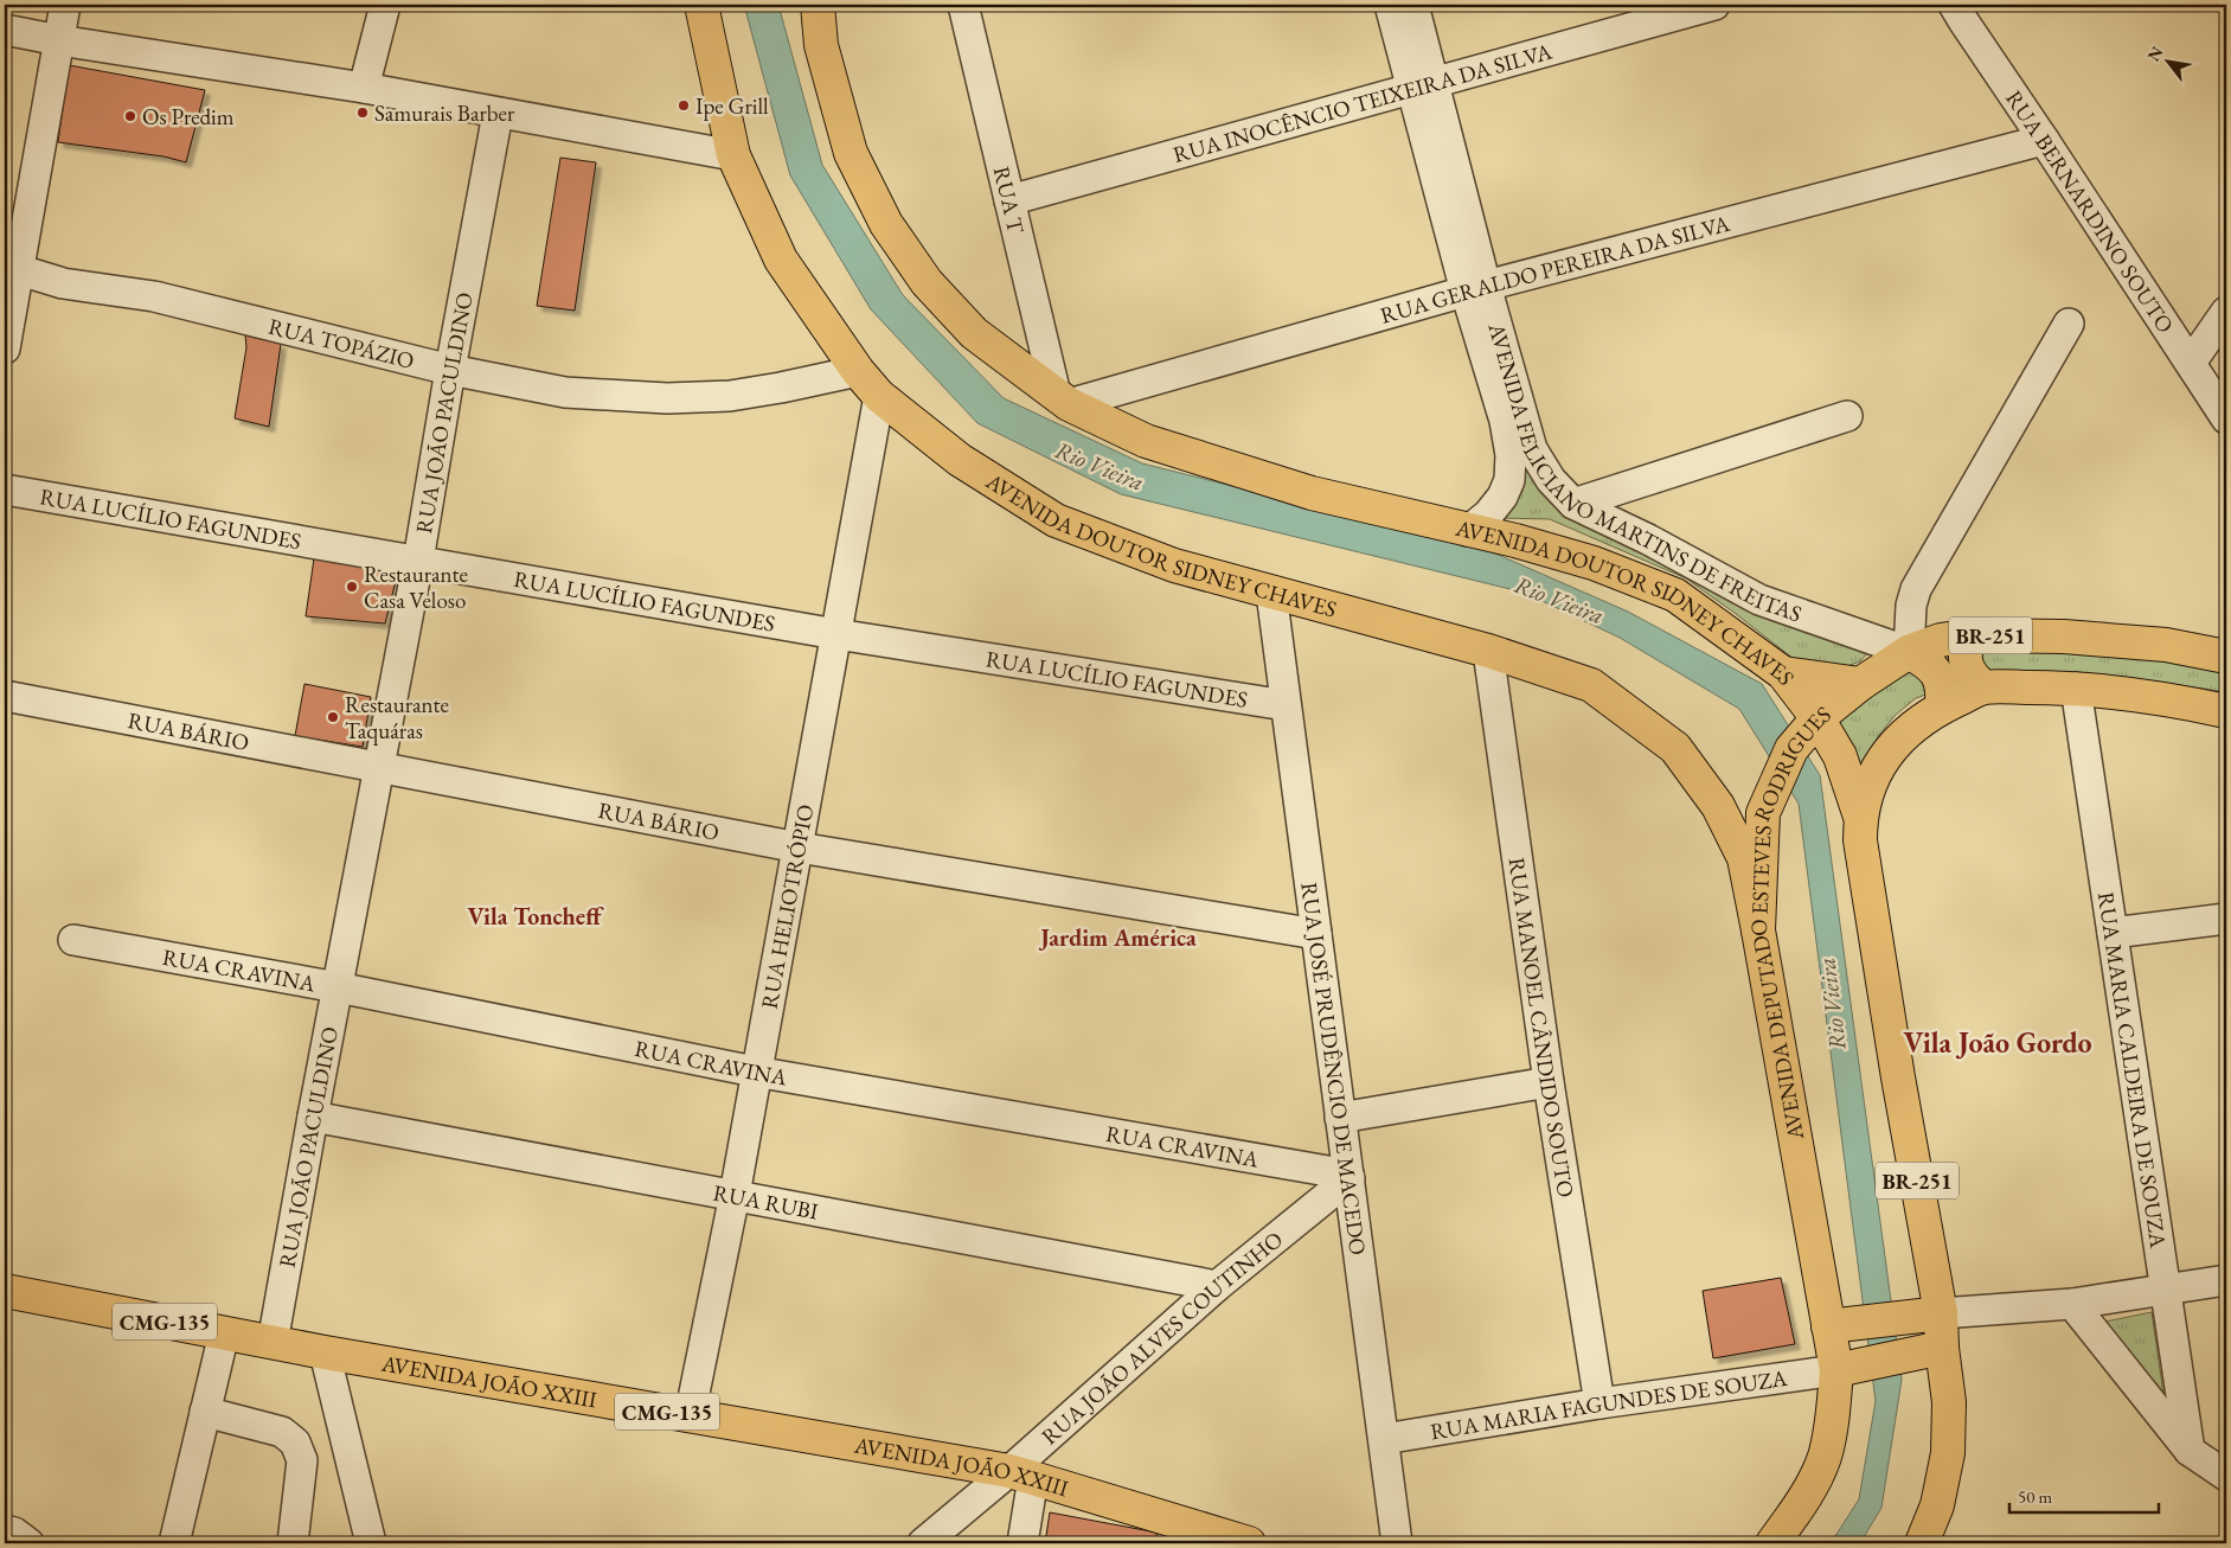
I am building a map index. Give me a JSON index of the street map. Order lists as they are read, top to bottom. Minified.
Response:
{"streets":{"main road":["AVENIDA DOUTOR SIDNEY CHAVES","BR-251","AVENIDA DEPUTADO ESTEVES RODRIGUES","CMG-135","AVENIDA JOÃO XXIII"],"street":["RUA INOCÊNCIO TEIXEIRA DA SILVA","RUA T","RUA BERNARDINO SOUTO","RUA GERALDO PEREIRA DA SILVA","RUA TOPÁZIO","RUA JOÃO PACULDINO","AVENIDA FELICIANO MARTINS DE FREITAS","RUA LUCÍLIO FAGUNDES","RUA BÁRIO","RUA HELIOTRÓPIO","RUA CRAVINA","RUA MANOEL CÂNDIDO SOUTO","RUA JOSÉ PRUDÊNCIO DE MACEDO","RUA MARIA CALDEIRA DE SOUZA","RUA RUBI","RUA JOÃO ALVES COUTINHO","RUA MARIA FAGUNDES DE SOUZA"]},"crossings":[["RUA INOCÊNCIO TEIXEIRA DA SILVA","RUA T"],["RUA INOCÊNCIO TEIXEIRA DA SILVA","AVENIDA FELICIANO MARTINS DE FREITAS"],["RUA T","RUA GERALDO PEREIRA DA SILVA"],["RUA T","AVENIDA DOUTOR SIDNEY CHAVES"],["RUA BERNARDINO SOUTO","RUA GERALDO PEREIRA DA SILVA"],["RUA GERALDO PEREIRA DA SILVA","AVENIDA FELICIANO MARTINS DE FREITAS"],["RUA GERALDO PEREIRA DA SILVA","AVENIDA DOUTOR SIDNEY CHAVES"],["RUA TOPÁZIO","RUA JOÃO PACULDINO"],["RUA TOPÁZIO","AVENIDA DOUTOR SIDNEY CHAVES"],["RUA JOÃO PACULDINO","RUA LUCÍLIO FAGUNDES"],["RUA JOÃO PACULDINO","RUA BÁRIO"],["RUA JOÃO PACULDINO","RUA CRAVINA"],["RUA JOÃO PACULDINO","RUA RUBI"],["RUA JOÃO PACULDINO","AVENIDA JOÃO XXIII"],["AVENIDA FELICIANO MARTINS DE FREITAS","AVENIDA DOUTOR SIDNEY CHAVES"],["AVENIDA FELICIANO MARTINS DE FREITAS","AVENIDA DEPUTADO ESTEVES RODRIGUES"],["RUA LUCÍLIO FAGUNDES","RUA HELIOTRÓPIO"],["RUA LUCÍLIO FAGUNDES","RUA JOSÉ PRUDÊNCIO DE MACEDO"],["AVENIDA DOUTOR SIDNEY CHAVES","RUA HELIOTRÓPIO"],["AVENIDA DOUTOR SIDNEY CHAVES","AVENIDA DEPUTADO ESTEVES RODRIGUES"],["AVENIDA DOUTOR SIDNEY CHAVES","RUA MANOEL CÂNDIDO SOUTO"],["AVENIDA DOUTOR SIDNEY CHAVES","RUA JOSÉ PRUDÊNCIO DE MACEDO"],["RUA BÁRIO","RUA HELIOTRÓPIO"],["RUA BÁRIO","RUA JOSÉ PRUDÊNCIO DE MACEDO"],["RUA HELIOTRÓPIO","RUA CRAVINA"],["RUA HELIOTRÓPIO","RUA RUBI"],["RUA HELIOTRÓPIO","AVENIDA JOÃO XXIII"],["AVENIDA DEPUTADO ESTEVES RODRIGUES","RUA MARIA CALDEIRA DE SOUZA"],["AVENIDA DEPUTADO ESTEVES RODRIGUES","RUA MARIA FAGUNDES DE SOUZA"],["RUA CRAVINA","RUA JOSÉ PRUDÊNCIO DE MACEDO"],["RUA CRAVINA","RUA JOÃO ALVES COUTINHO"],["RUA MANOEL CÂNDIDO SOUTO","RUA MARIA FAGUNDES DE SOUZA"],["RUA JOSÉ PRUDÊNCIO DE MACEDO","RUA JOÃO ALVES COUTINHO"],["RUA JOSÉ PRUDÊNCIO DE MACEDO","RUA MARIA FAGUNDES DE SOUZA"],["RUA RUBI","RUA JOÃO ALVES COUTINHO"],["RUA JOÃO ALVES COUTINHO","AVENIDA JOÃO XXIII"]],"districts":["Vila Toncheff","Jardim América","Vila João Gordo"],"water":["Rio Vieira"],"places":["Ipe Grill","Samurais Barber","Os Predim","Restaurante Casa Veloso","Restaurante Taquáras"],"scale_bar":"50 m","north":"top left"}
